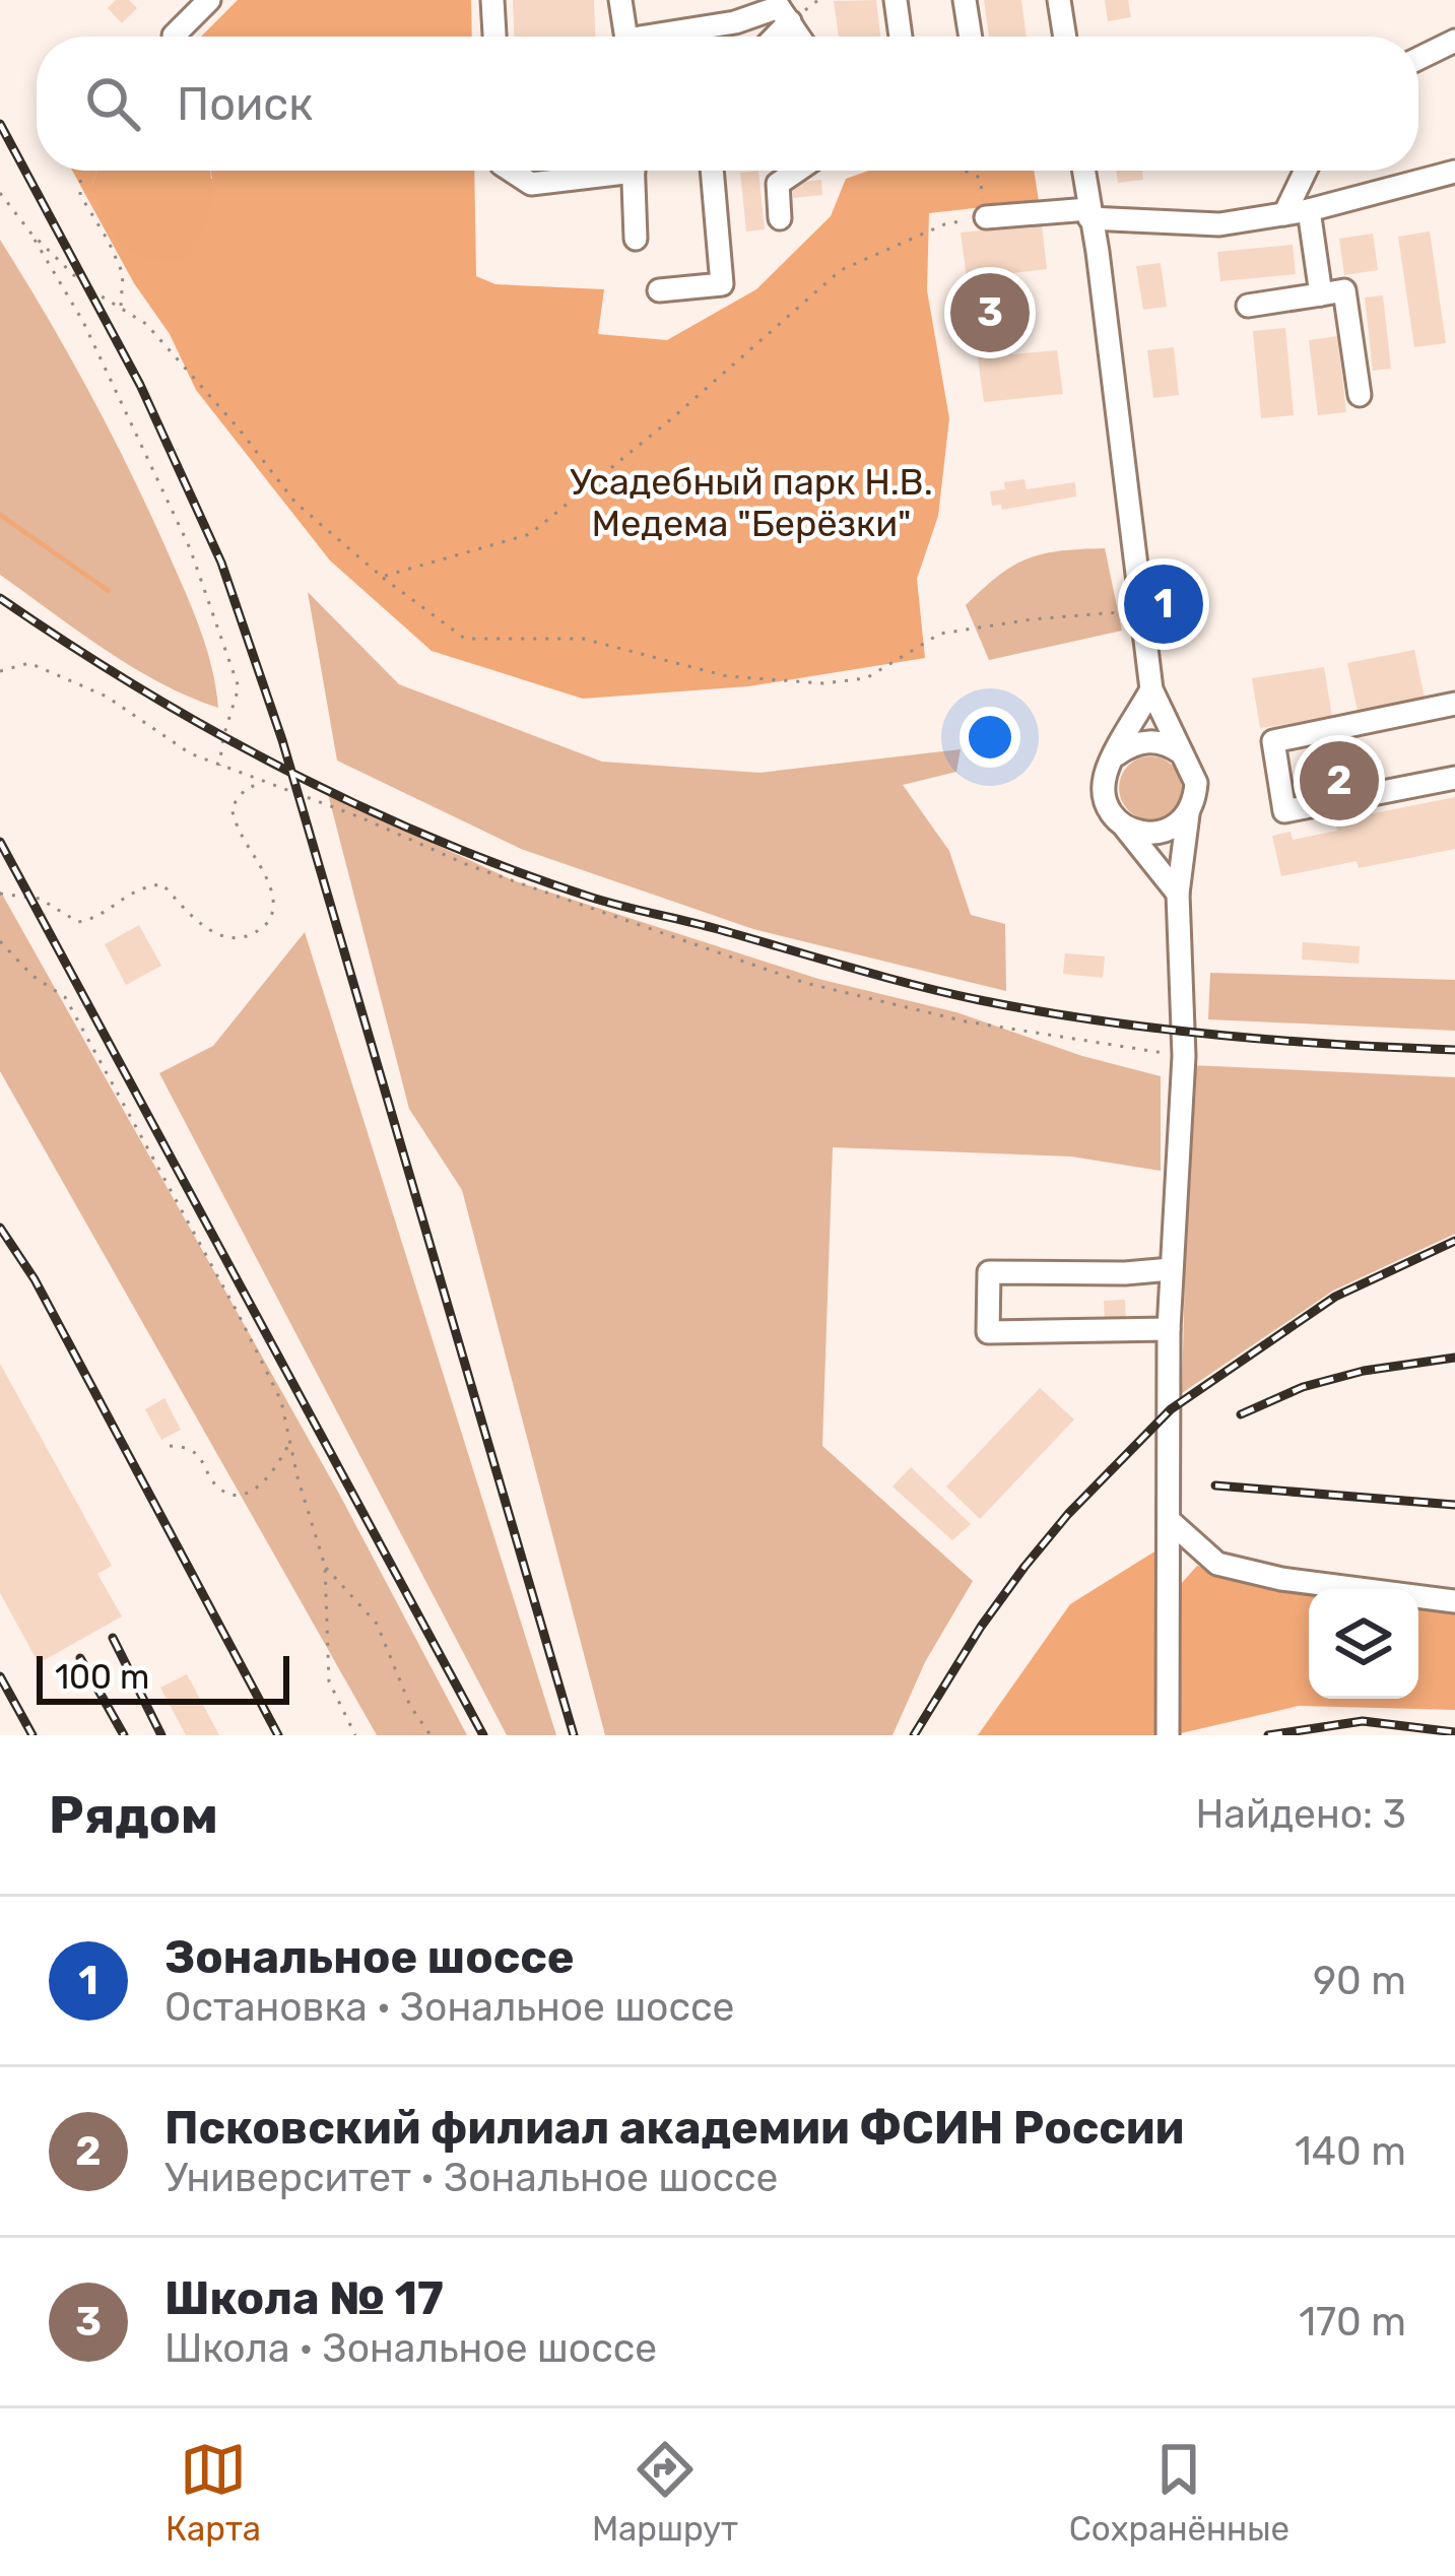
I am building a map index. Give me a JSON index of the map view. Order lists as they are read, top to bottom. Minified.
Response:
{"parks":["Усадебный парк Н.В. Медема \"Берёзки\""],"scale_bar":"100 m","page":{"search":"Поиск","pins":["3","1","2"],"scale":"100 m","heading":["Рядом","Найдено: 3"],"list":[{"mark":"1","name":"Зональное шоссе","note":"Остановка · Зональное шоссе","value":"90 m"},{"mark":"2","name":"Псковский филиал академии ФСИН России","note":"Университет · Зональное шоссе","value":"140 m"},{"mark":"3","name":"Школа № 17","note":"Школа · Зональное шоссе","value":"170 m"}],"nav":["Карта","Маршрут","Сохранённые"]}}
